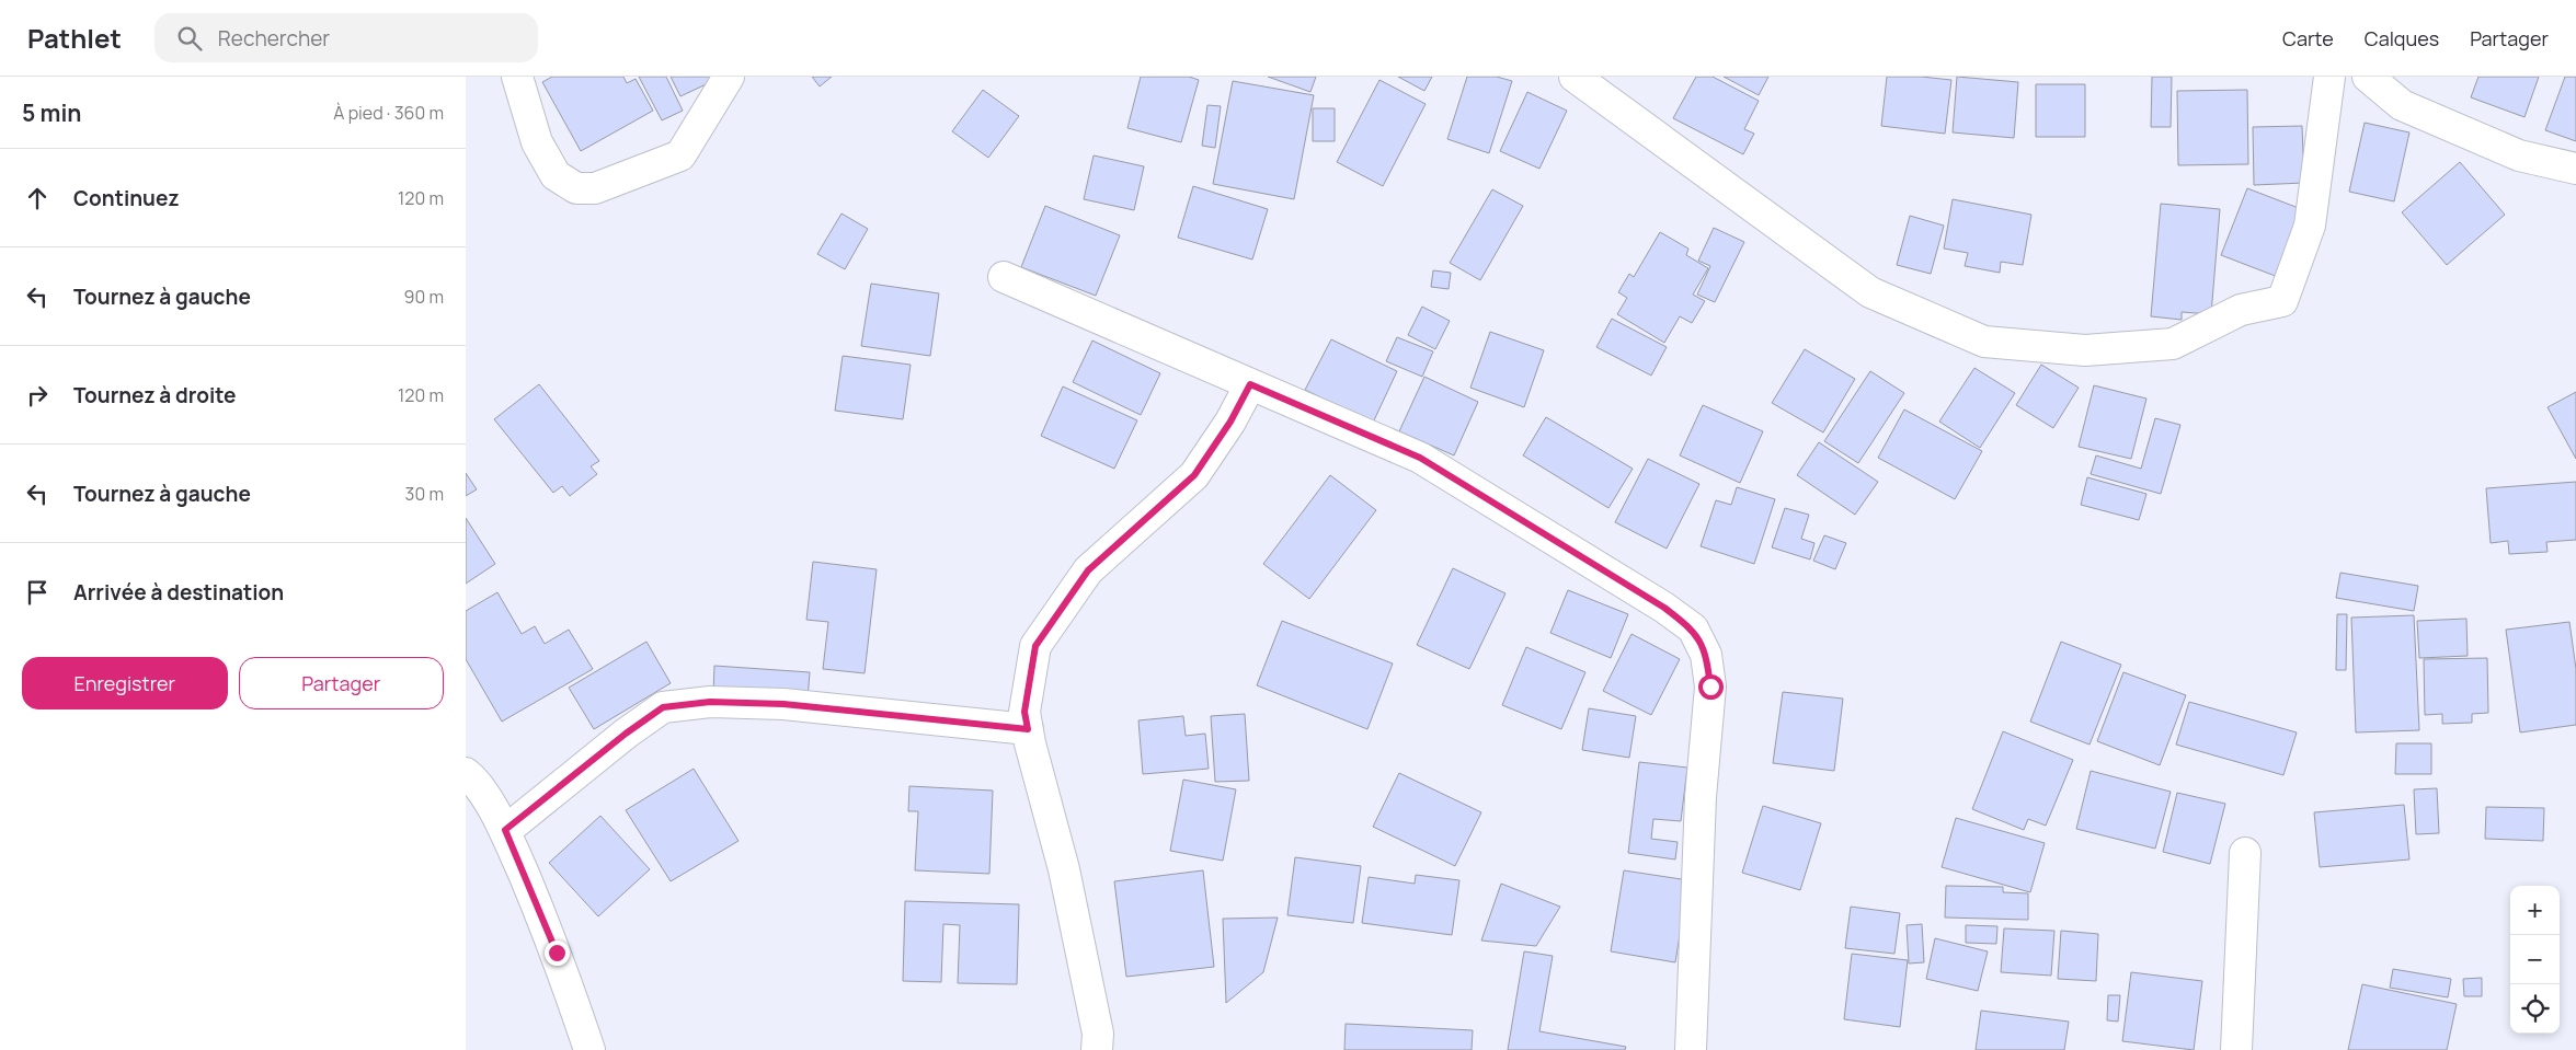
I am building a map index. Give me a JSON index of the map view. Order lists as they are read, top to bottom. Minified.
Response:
{"page":{"header":"Pathlet","search":"Rechercher","nav":["Carte","Calques","Partager"],"heading":["5 min","À pied · 360 m"],"list":[["Continuez","120 m"],["Tournez à gauche","90 m"],["Tournez à droite","120 m"],["Tournez à gauche","30 m"],"Arrivée à destination"],"buttons":["Enregistrer","Partager"],"map_buttons":["+","−"]}}
